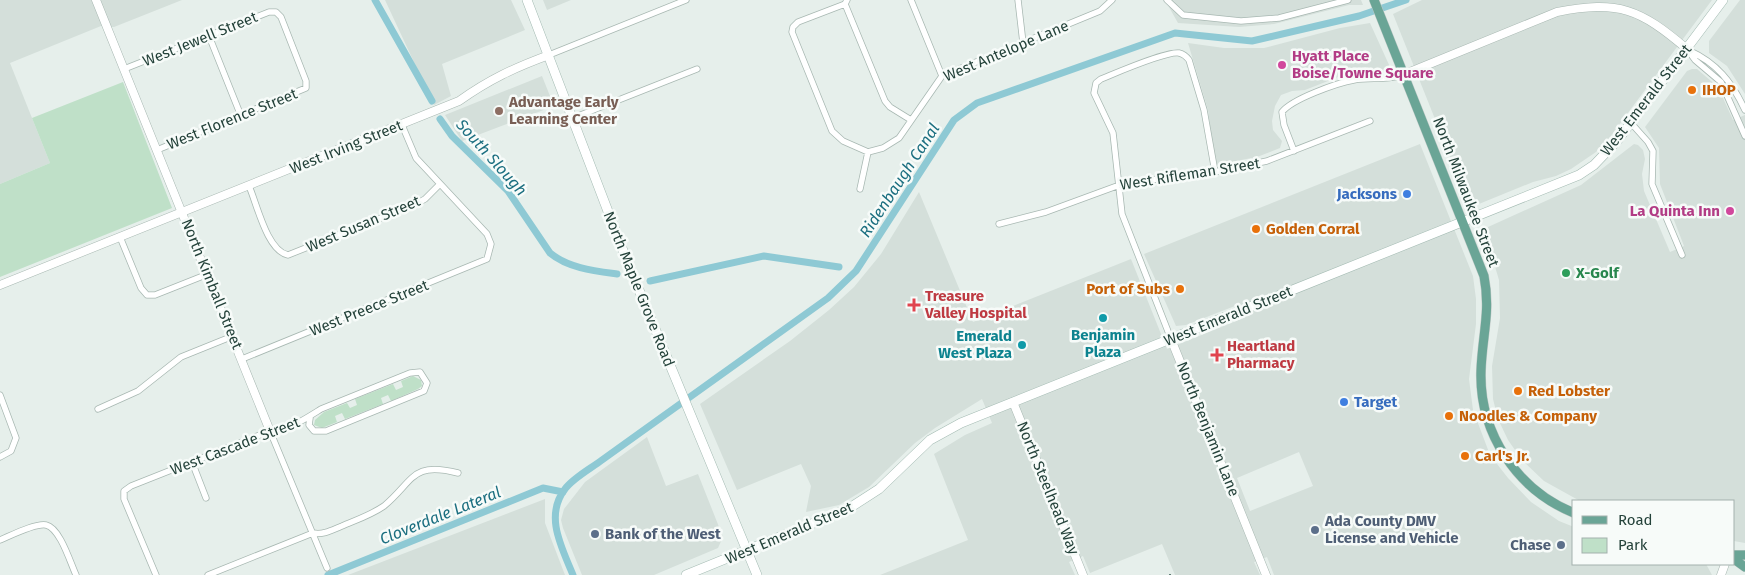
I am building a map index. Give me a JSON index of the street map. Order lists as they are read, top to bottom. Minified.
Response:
{"streets":{"main road":["West Emerald Street","North Milwaukee Street","North Maple Grove Road"],"street":["West Jewell Street","West Antelope Lane","West Florence Street","West Irving Street","West Rifleman Street","West Susan Street","North Kimball Street","West Preece Street","North Benjamin Lane","West Cascade Street","North Steelhead Way"]},"crossings":[["West Jewell Street","West Florence Street"],["West Jewell Street","North Kimball Street"],["West Emerald Street","North Milwaukee Street"],["West Emerald Street","North Maple Grove Road"],["West Emerald Street","North Benjamin Lane"],["West Emerald Street","North Steelhead Way"],["West Florence Street","North Kimball Street"],["West Irving Street","West Susan Street"],["West Irving Street","North Kimball Street"],["West Irving Street","North Maple Grove Road"],["West Rifleman Street","North Benjamin Lane"],["West Susan Street","West Preece Street"],["North Kimball Street","West Preece Street"],["North Kimball Street","West Cascade Street"]],"water":["South Slough","Ridenbaugh Canal","Cloverdale Lateral"],"places":{"other":["Hyatt Place Boise/Towne Square","IHOP","Advantage Early Learning Center","Jacksons","La Quinta Inn","Golden Corral","X-Golf","Port of Subs","Benjamin Plaza","Emerald West Plaza","Red Lobster","Target","Noodles & Company","Carl's Jr.","Ada County DMV License and Vehicle","Bank of the West","Chase"],"health":["Treasure Valley Hospital","Heartland Pharmacy"]},"legend":["Road","Park"]}
